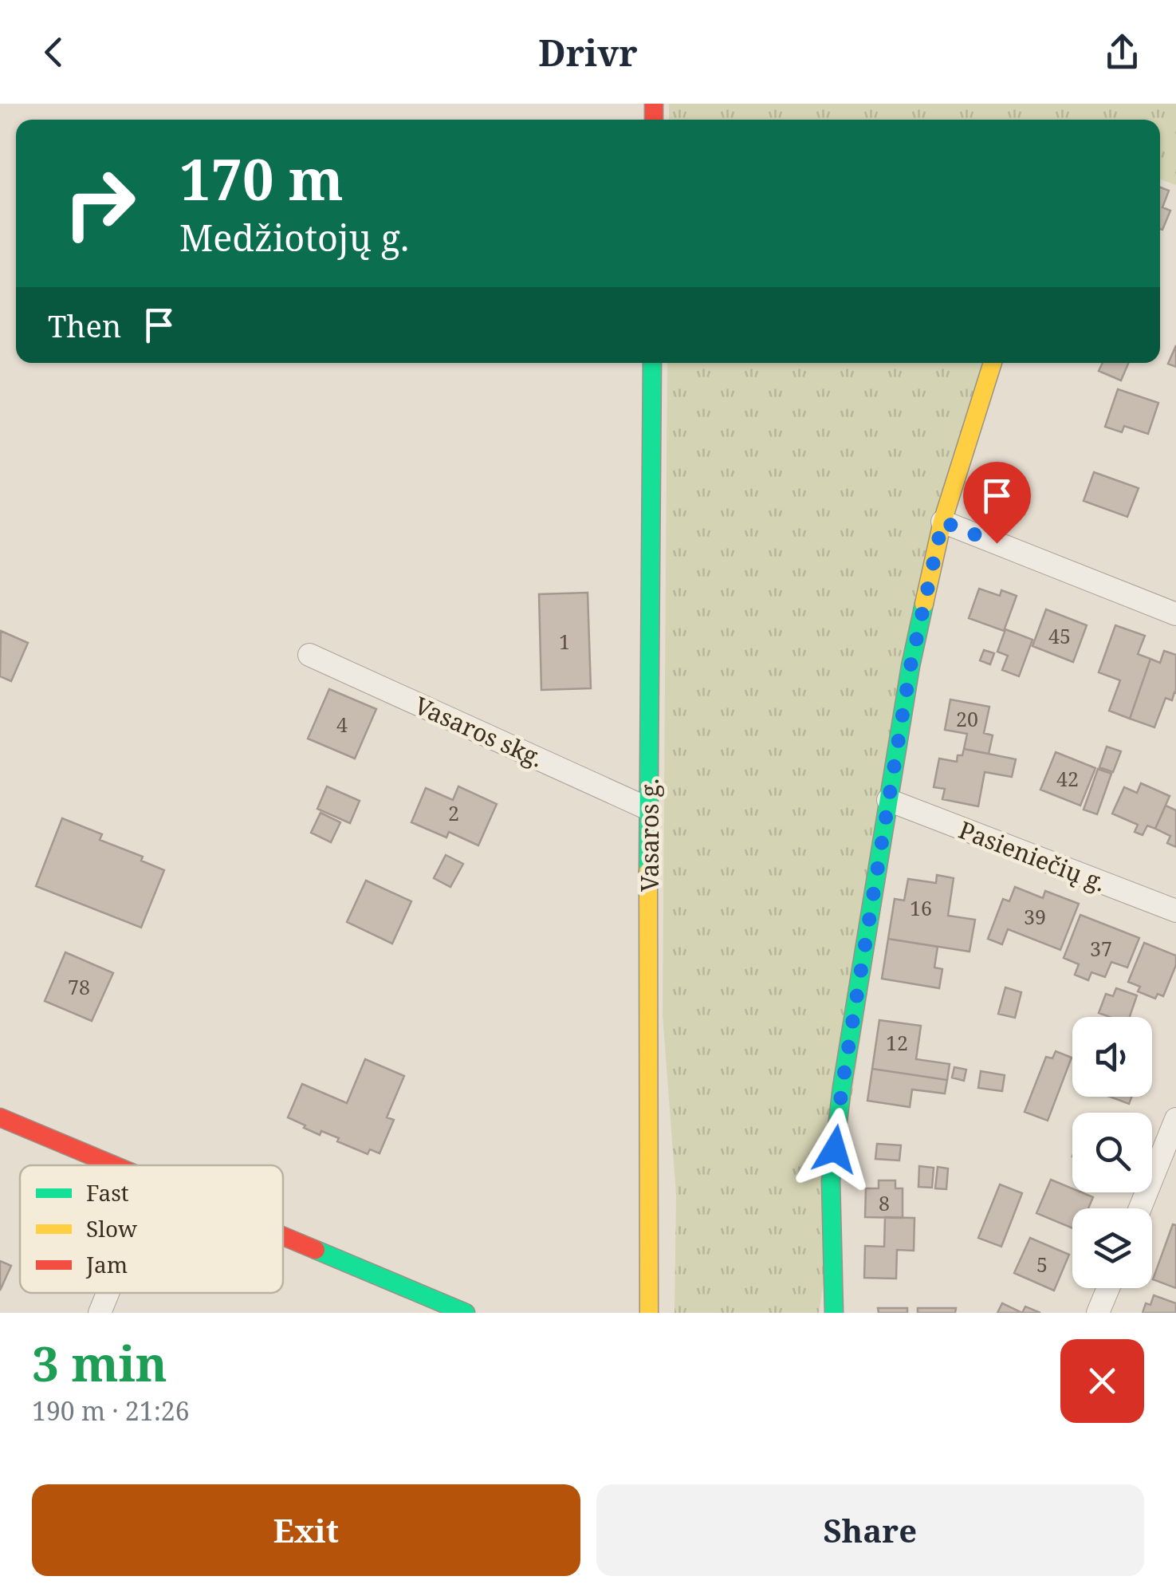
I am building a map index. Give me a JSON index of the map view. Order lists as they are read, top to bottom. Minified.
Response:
{"streets":{"street":["Vasaros skg.","Vasaros g.","Pasieniečių g."]},"crossings":[["Vasaros skg.","Vasaros g."]],"house_numbers":["45","1","20","4","42","2","16","39","37","78","12","8","5"],"legend":["Fast","Slow","Jam"],"page":{"header":"Drivr","turn":["170 m","Medžiotojų g."],"then":"Then","heading":["3 min","190 m · 21:26"],"buttons":["Exit","Share"]}}
